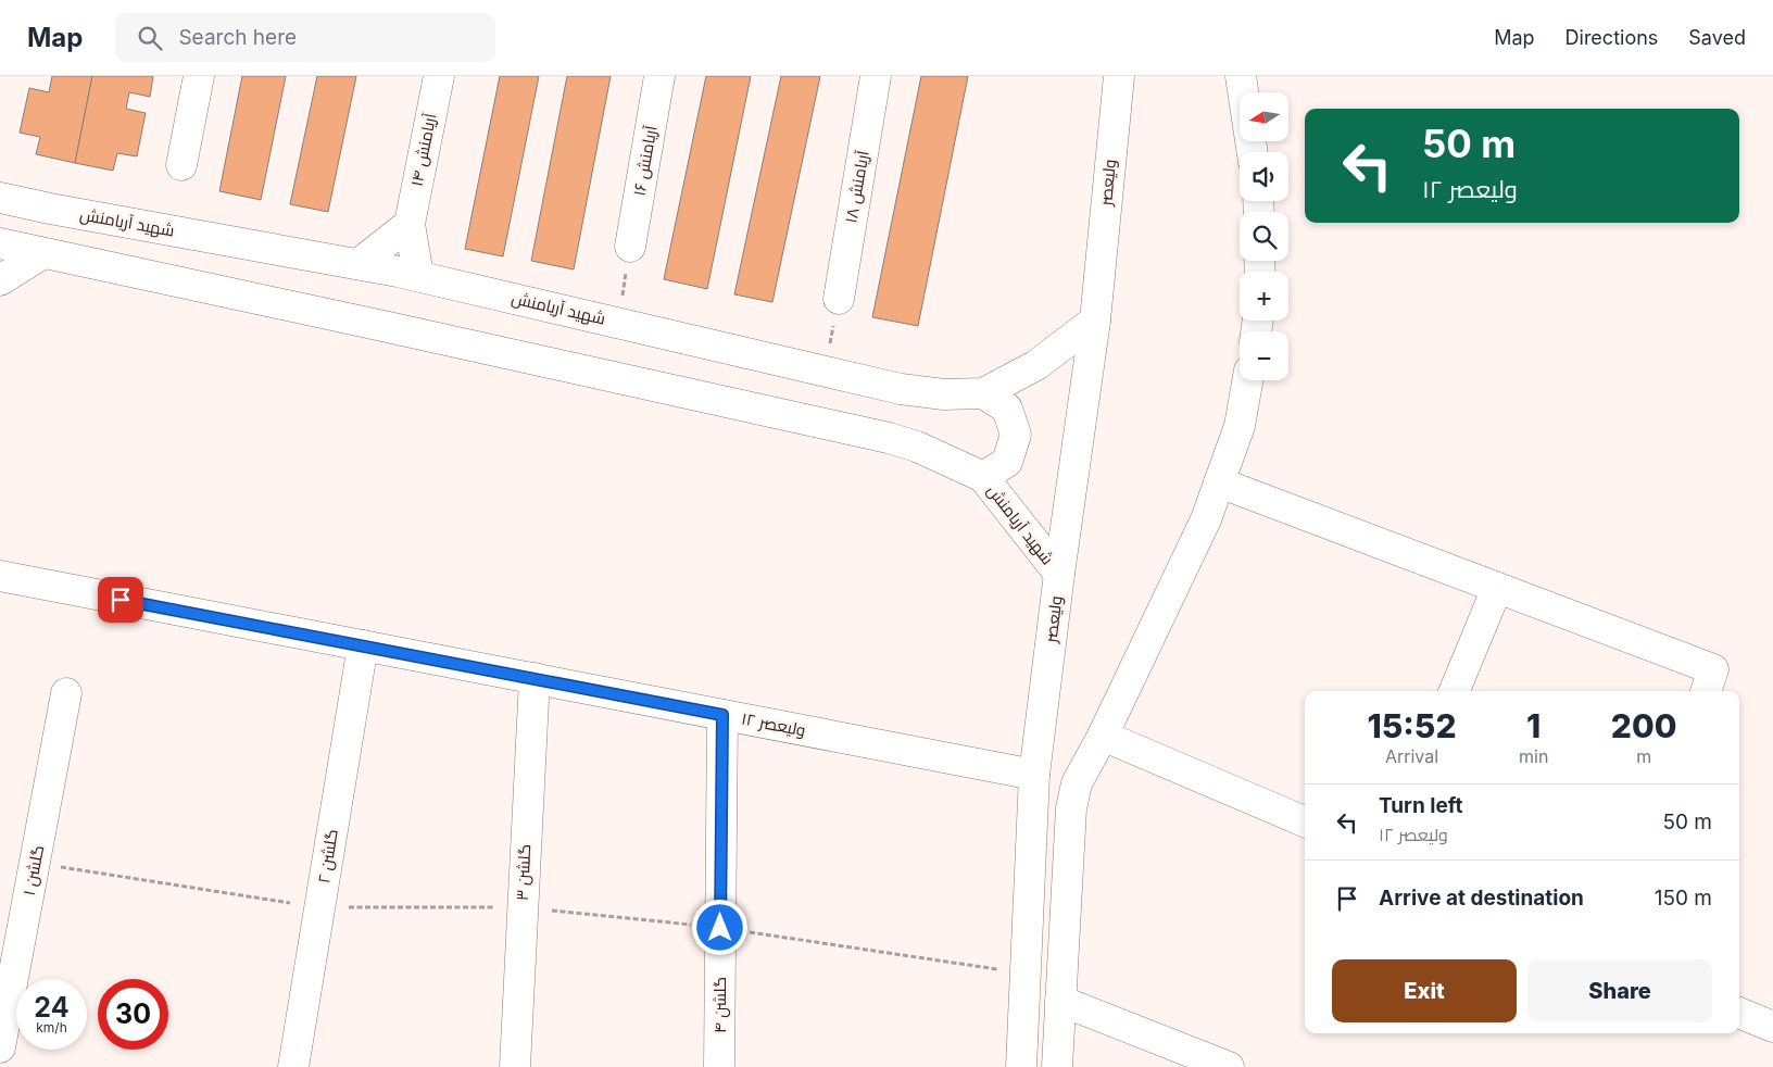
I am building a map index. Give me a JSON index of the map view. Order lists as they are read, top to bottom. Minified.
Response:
{"streets":{"street":["آریامنش ۱۴","آریامنش ۱۶","ولیعصر","آریامنش ۱۸","شهید آریامنش","ولیعصر ۱۲","گلشن ۲","گلشن ۱","گلشن ۳","گلشن ۴"]},"crossings":[["آریامنش ۱۴","شهید آریامنش"],["ولیعصر","شهید آریامنش"],["ولیعصر","ولیعصر ۱۲"],["ولیعصر ۱۲","گلشن ۲"],["ولیعصر ۱۲","گلشن ۳"],["ولیعصر ۱۲","گلشن ۴"]],"north":"left","page":{"header":"Map","search":"Search here","nav":["Map","Directions","Saved"],"map_buttons":["+","−"],"turn":["50 m","ولیعصر ۱۲"],"eta":["15:52","Arrival","1","min","200","m"],"list":[{"name":"Turn left","note":"ولیعصر ۱۲","value":"50 m"},{"name":"Arrive at destination","value":"150 m"}],"buttons":["Exit","Share"],"speed":"24 km/h","limit":"30"}}
